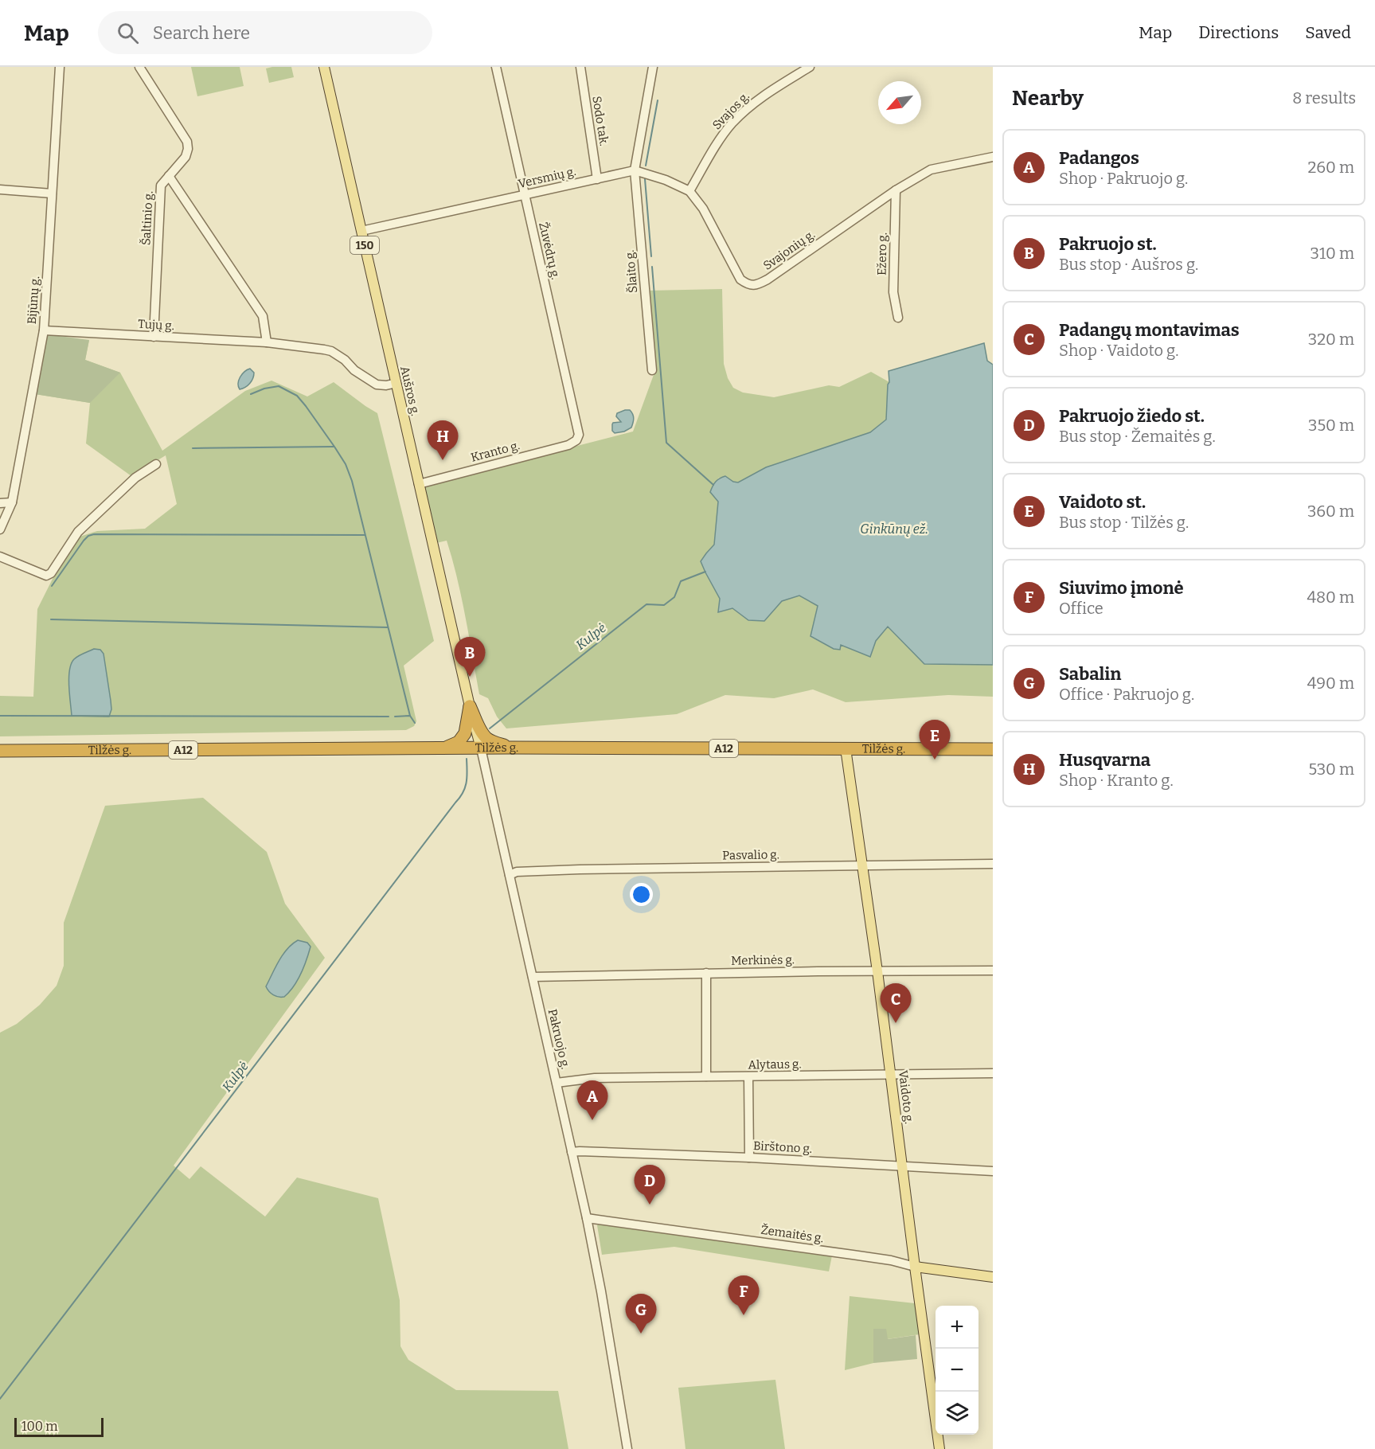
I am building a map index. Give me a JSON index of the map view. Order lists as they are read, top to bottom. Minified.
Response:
{"streets":{"highway":["Tilžės g.","A12"],"main road":["150","Aušros g.","Vaidoto g.","Žemaitės g."],"street":["Svajos g.","Sodo tak.","Versmių g.","Šaltinio g.","Svajonių g.","Žuvėdrų g.","Ežero g.","Šlaito g.","Bijūnų g.","Tujų g.","Kranto g.","Pasvalio g.","Merkinės g.","Pakruojo g.","Alytaus g.","Birštono g."]},"crossings":[["Svajos g.","Svajonių g."],["Sodo tak.","Versmių g."],["Versmių g.","Svajonių g."],["Versmių g.","Žuvėdrų g."],["Versmių g.","Šlaito g."],["Versmių g.","Aušros g."],["Šaltinio g.","Tujų g."],["Svajonių g.","Ežero g."],["Svajonių g.","Šlaito g."],["Žuvėdrų g.","Kranto g."],["Bijūnų g.","Tujų g."],["Tujų g.","Aušros g."],["Aušros g.","Kranto g."],["Aušros g.","Tilžės g."],["Aušros g.","Pakruojo g."],["Tilžės g.","Pakruojo g."],["Tilžės g.","Vaidoto g."],["Pasvalio g.","Pakruojo g."],["Pasvalio g.","Vaidoto g."],["Merkinės g.","Pakruojo g."],["Merkinės g.","Vaidoto g."],["Pakruojo g.","Alytaus g."],["Pakruojo g.","Birštono g."],["Pakruojo g.","Žemaitės g."],["Alytaus g.","Vaidoto g."],["Vaidoto g.","Birštono g."],["Vaidoto g.","Žemaitės g."]],"water":["Ginkūnų ež.","Kulpė"],"scale_bar":"100 m","north":"bottom left","page":{"header":"Map","search":"Search here","nav":["Map","Directions","Saved"],"heading":["Nearby","8 results"],"list":[{"mark":"A","name":"Padangos","note":"Shop · Pakruojo g.","value":"260 m"},{"mark":"B","name":"Pakruojo st.","note":"Bus stop · Aušros g.","value":"310 m"},{"mark":"C","name":"Padangų montavimas","note":"Shop · Vaidoto g.","value":"320 m"},{"mark":"D","name":"Pakruojo žiedo st.","note":"Bus stop · Žemaitės g.","value":"350 m"},{"mark":"E","name":"Vaidoto st.","note":"Bus stop · Tilžės g.","value":"360 m"},{"mark":"F","name":"Siuvimo įmonė","note":"Office","value":"480 m"},{"mark":"G","name":"Sabalin","note":"Office · Pakruojo g.","value":"490 m"},{"mark":"H","name":"Husqvarna","note":"Shop · Kranto g.","value":"530 m"}],"pins":["H","B","E","C","A","D","F","G"],"map_buttons":["+","−"],"scale":"100 m"}}
